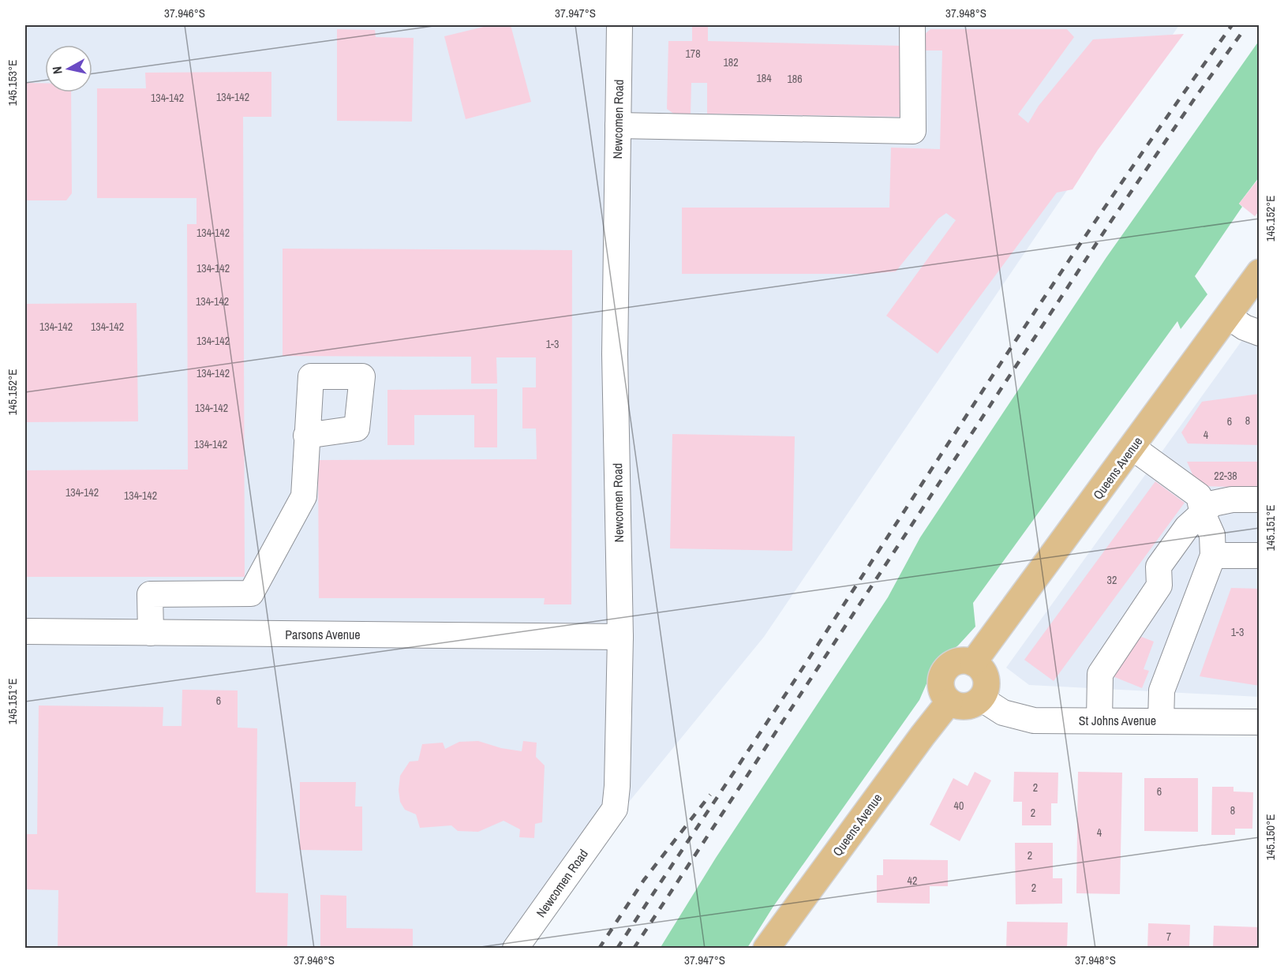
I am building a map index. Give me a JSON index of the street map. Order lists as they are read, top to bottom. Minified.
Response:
{"streets":{"main road":["Queens Avenue"],"street":["Newcomen Road","Parsons Avenue","St Johns Avenue"]},"crossings":[["Newcomen Road","Parsons Avenue"],["Queens Avenue","St Johns Avenue"]],"house_numbers":["178","182","184","186","134-142","134-142","134-142","134-142","134-142","134-142","134-142","134-142","1-3","134-142","134-142","8","6","4","134-142","22-38","134-142","134-142","32","1-3","6","2","6","40","8","2","4","2","42","2","7"],"north":"left","coordinates":["37.946°S","37.947°S","37.948°S","145.153°E","145.152°E","145.151°E","145.150°E"]}
